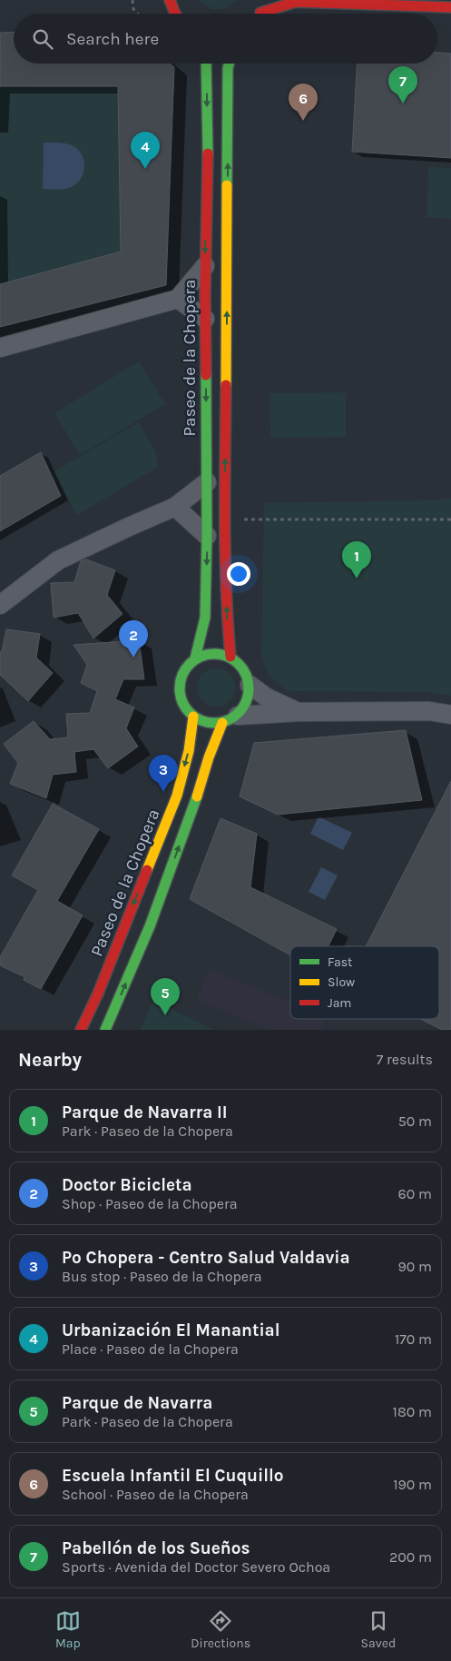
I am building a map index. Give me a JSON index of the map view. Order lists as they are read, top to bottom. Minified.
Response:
{"streets":{"main road":["Paseo de la Chopera"]},"legend":["Fast","Slow","Jam"],"page":{"search":"Search here","pins":["7","6","4","1","2","3","5"],"heading":["Nearby","7 results"],"list":[{"mark":"1","name":"Parque de Navarra II","note":"Park · Paseo de la Chopera","value":"50 m"},{"mark":"2","name":"Doctor Bicicleta","note":"Shop · Paseo de la Chopera","value":"60 m"},{"mark":"3","name":"Pº Chopera - Centro Salud Valdavia","note":"Bus stop · Paseo de la Chopera","value":"90 m"},{"mark":"4","name":"Urbanización El Manantial","note":"Place · Paseo de la Chopera","value":"170 m"},{"mark":"5","name":"Parque de Navarra","note":"Park · Paseo de la Chopera","value":"180 m"},{"mark":"6","name":"Escuela Infantil El Cuquillo","note":"School · Paseo de la Chopera","value":"190 m"},{"mark":"7","name":"Pabellón de los Sueños","note":"Sports · Avenida del Doctor Severo Ochoa","value":"200 m"}],"nav":["Map","Directions","Saved"]}}
